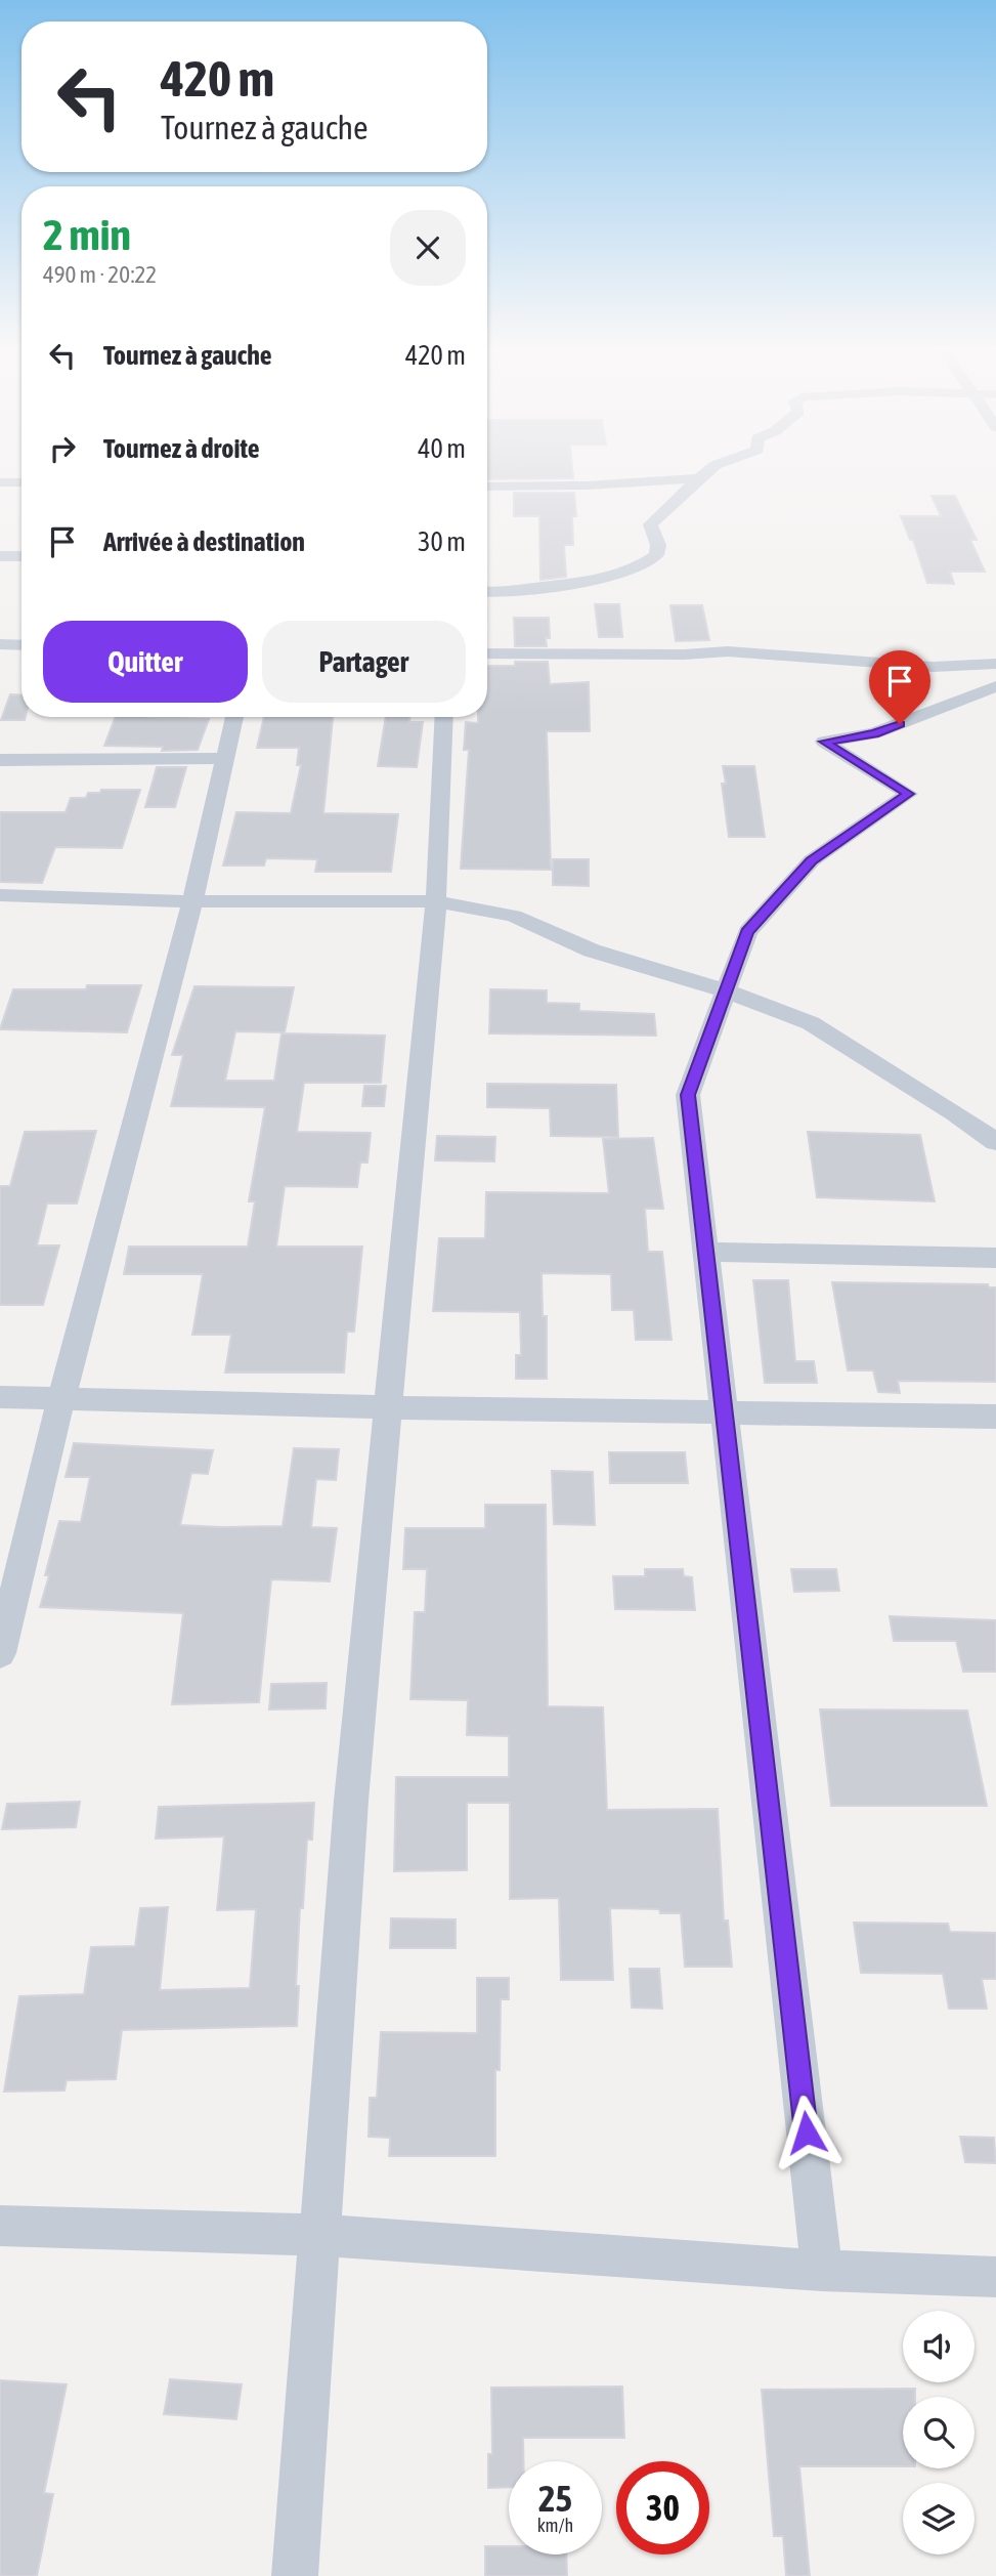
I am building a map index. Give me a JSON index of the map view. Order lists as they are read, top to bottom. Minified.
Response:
{"page":{"turn":["420 m","Tournez à gauche"],"heading":["2 min","490 m · 20:22"],"list":[{"name":"Tournez à gauche","value":"420 m"},{"name":"Tournez à droite","value":"40 m"},{"name":"Arrivée à destination","value":"30 m"}],"buttons":["Quitter","Partager"],"speed":"25 km/h","limit":"30"}}
